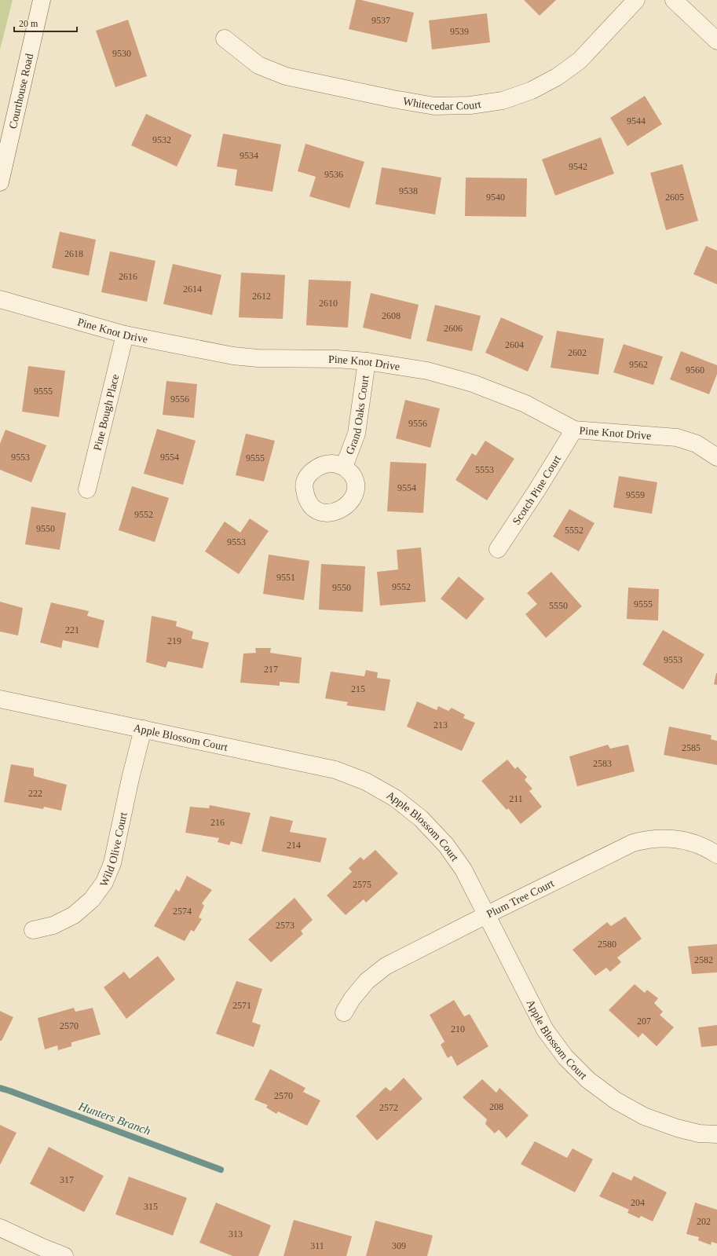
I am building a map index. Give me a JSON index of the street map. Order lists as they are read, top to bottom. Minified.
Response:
{"streets":{"street":["Courthouse Road","Whitecedar Court","Pine Knot Drive","Pine Bough Place","Grand Oaks Court","Scotch Pine Court","Apple Blossom Court","Wild Olive Court","Plum Tree Court"]},"crossings":[["Pine Knot Drive","Pine Bough Place"],["Pine Knot Drive","Grand Oaks Court"],["Pine Knot Drive","Scotch Pine Court"],["Apple Blossom Court","Wild Olive Court"],["Apple Blossom Court","Plum Tree Court"]],"water":["Hunters Branch"],"house_numbers":["9537","9539","9530","9544","9532","9534","9542","9536","9538","9540","2605","2618","2616","2614","2612","2610","2608","2606","2604","2602","9562","9560","9555","9556","9556","9553","9554","9555","5553","9554","9559","9552","9550","5552","9553","9551","9552","9550","9555","5550","221","219","9553","217","215","213","2585","2583","222","211","216","214","2575","2574","2573","2580","2582","2571","207","2570","210","2570","208","2572","317","204","315","202","313","311","309"],"scale_bar":"20 m"}
